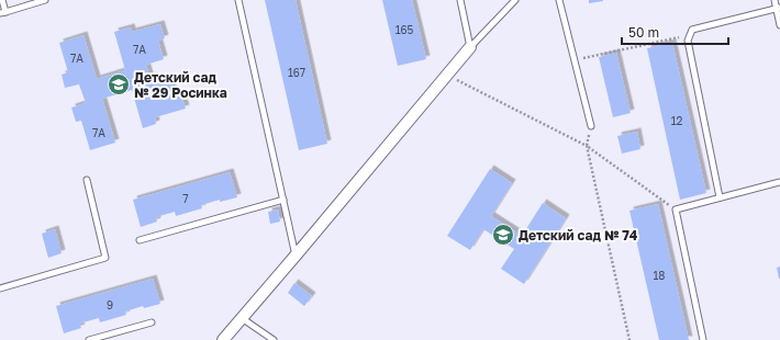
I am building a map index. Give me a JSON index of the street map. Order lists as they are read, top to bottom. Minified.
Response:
{"places":{"school or university":["Детский сад № 29 Росинка","Детский сад № 74"]},"house_numbers":["165","7А","7А","167","12","7А","7","18","9"],"scale_bar":"50 m"}
